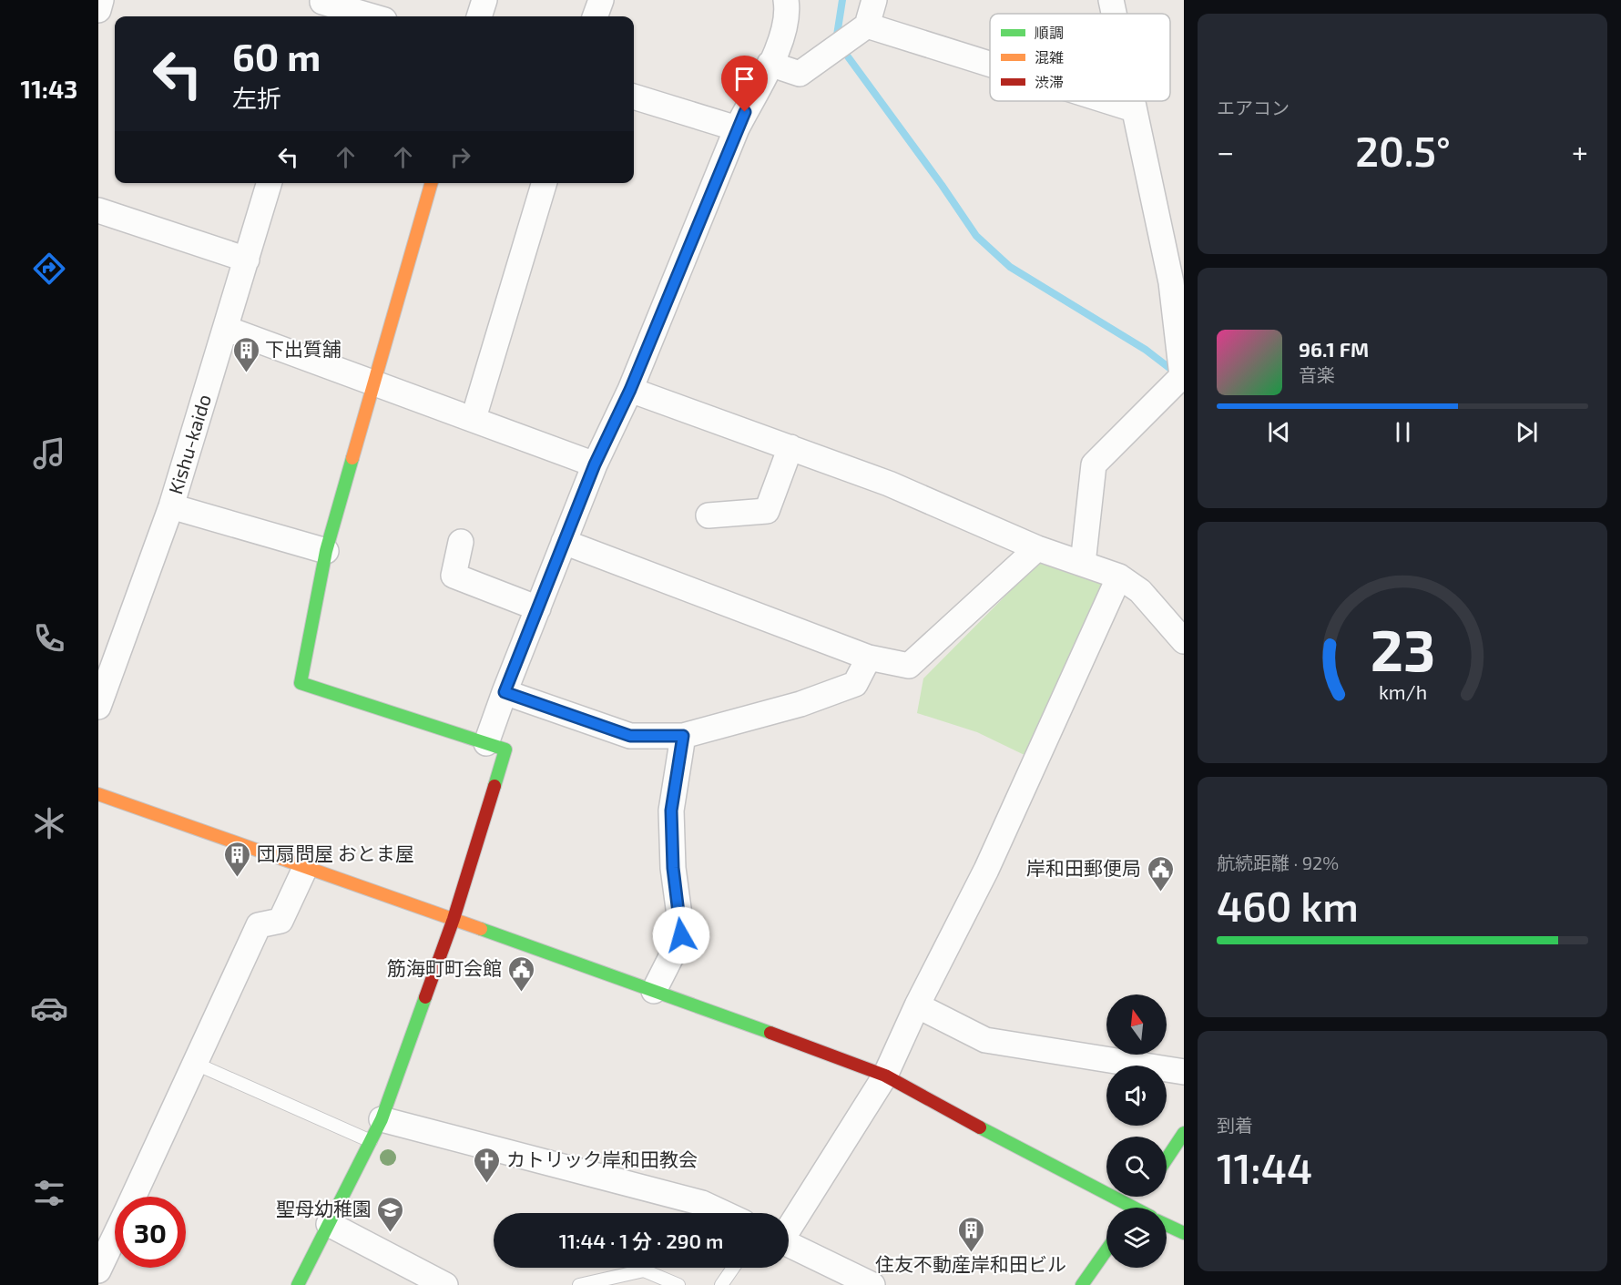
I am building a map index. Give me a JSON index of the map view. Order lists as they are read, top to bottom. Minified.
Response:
{"streets":{"street":["Kishu-kaido"]},"places":{"building":["下出質舗","団扇問屋 おとま屋","住友不動産岸和田ビル"],"public building":["岸和田郵便局","筋海町町会館"],"church":["カトリック岸和田教会"],"school or university":["聖母幼稚園"]},"legend":["順調","混雑","渋滞"],"north":"top","page":{"tabs":"11:43","tile":["エアコン",["航続距離 · 92%","460 km"],["到着","11:44"]],"turn":["60 m","左折"],"heat":["−","20.5°","+"],"song":["96.1 FM","音楽"],"limit":"30","trip":"11:44 · 1 分 · 290 m","gauge":["23","km/h"]}}
